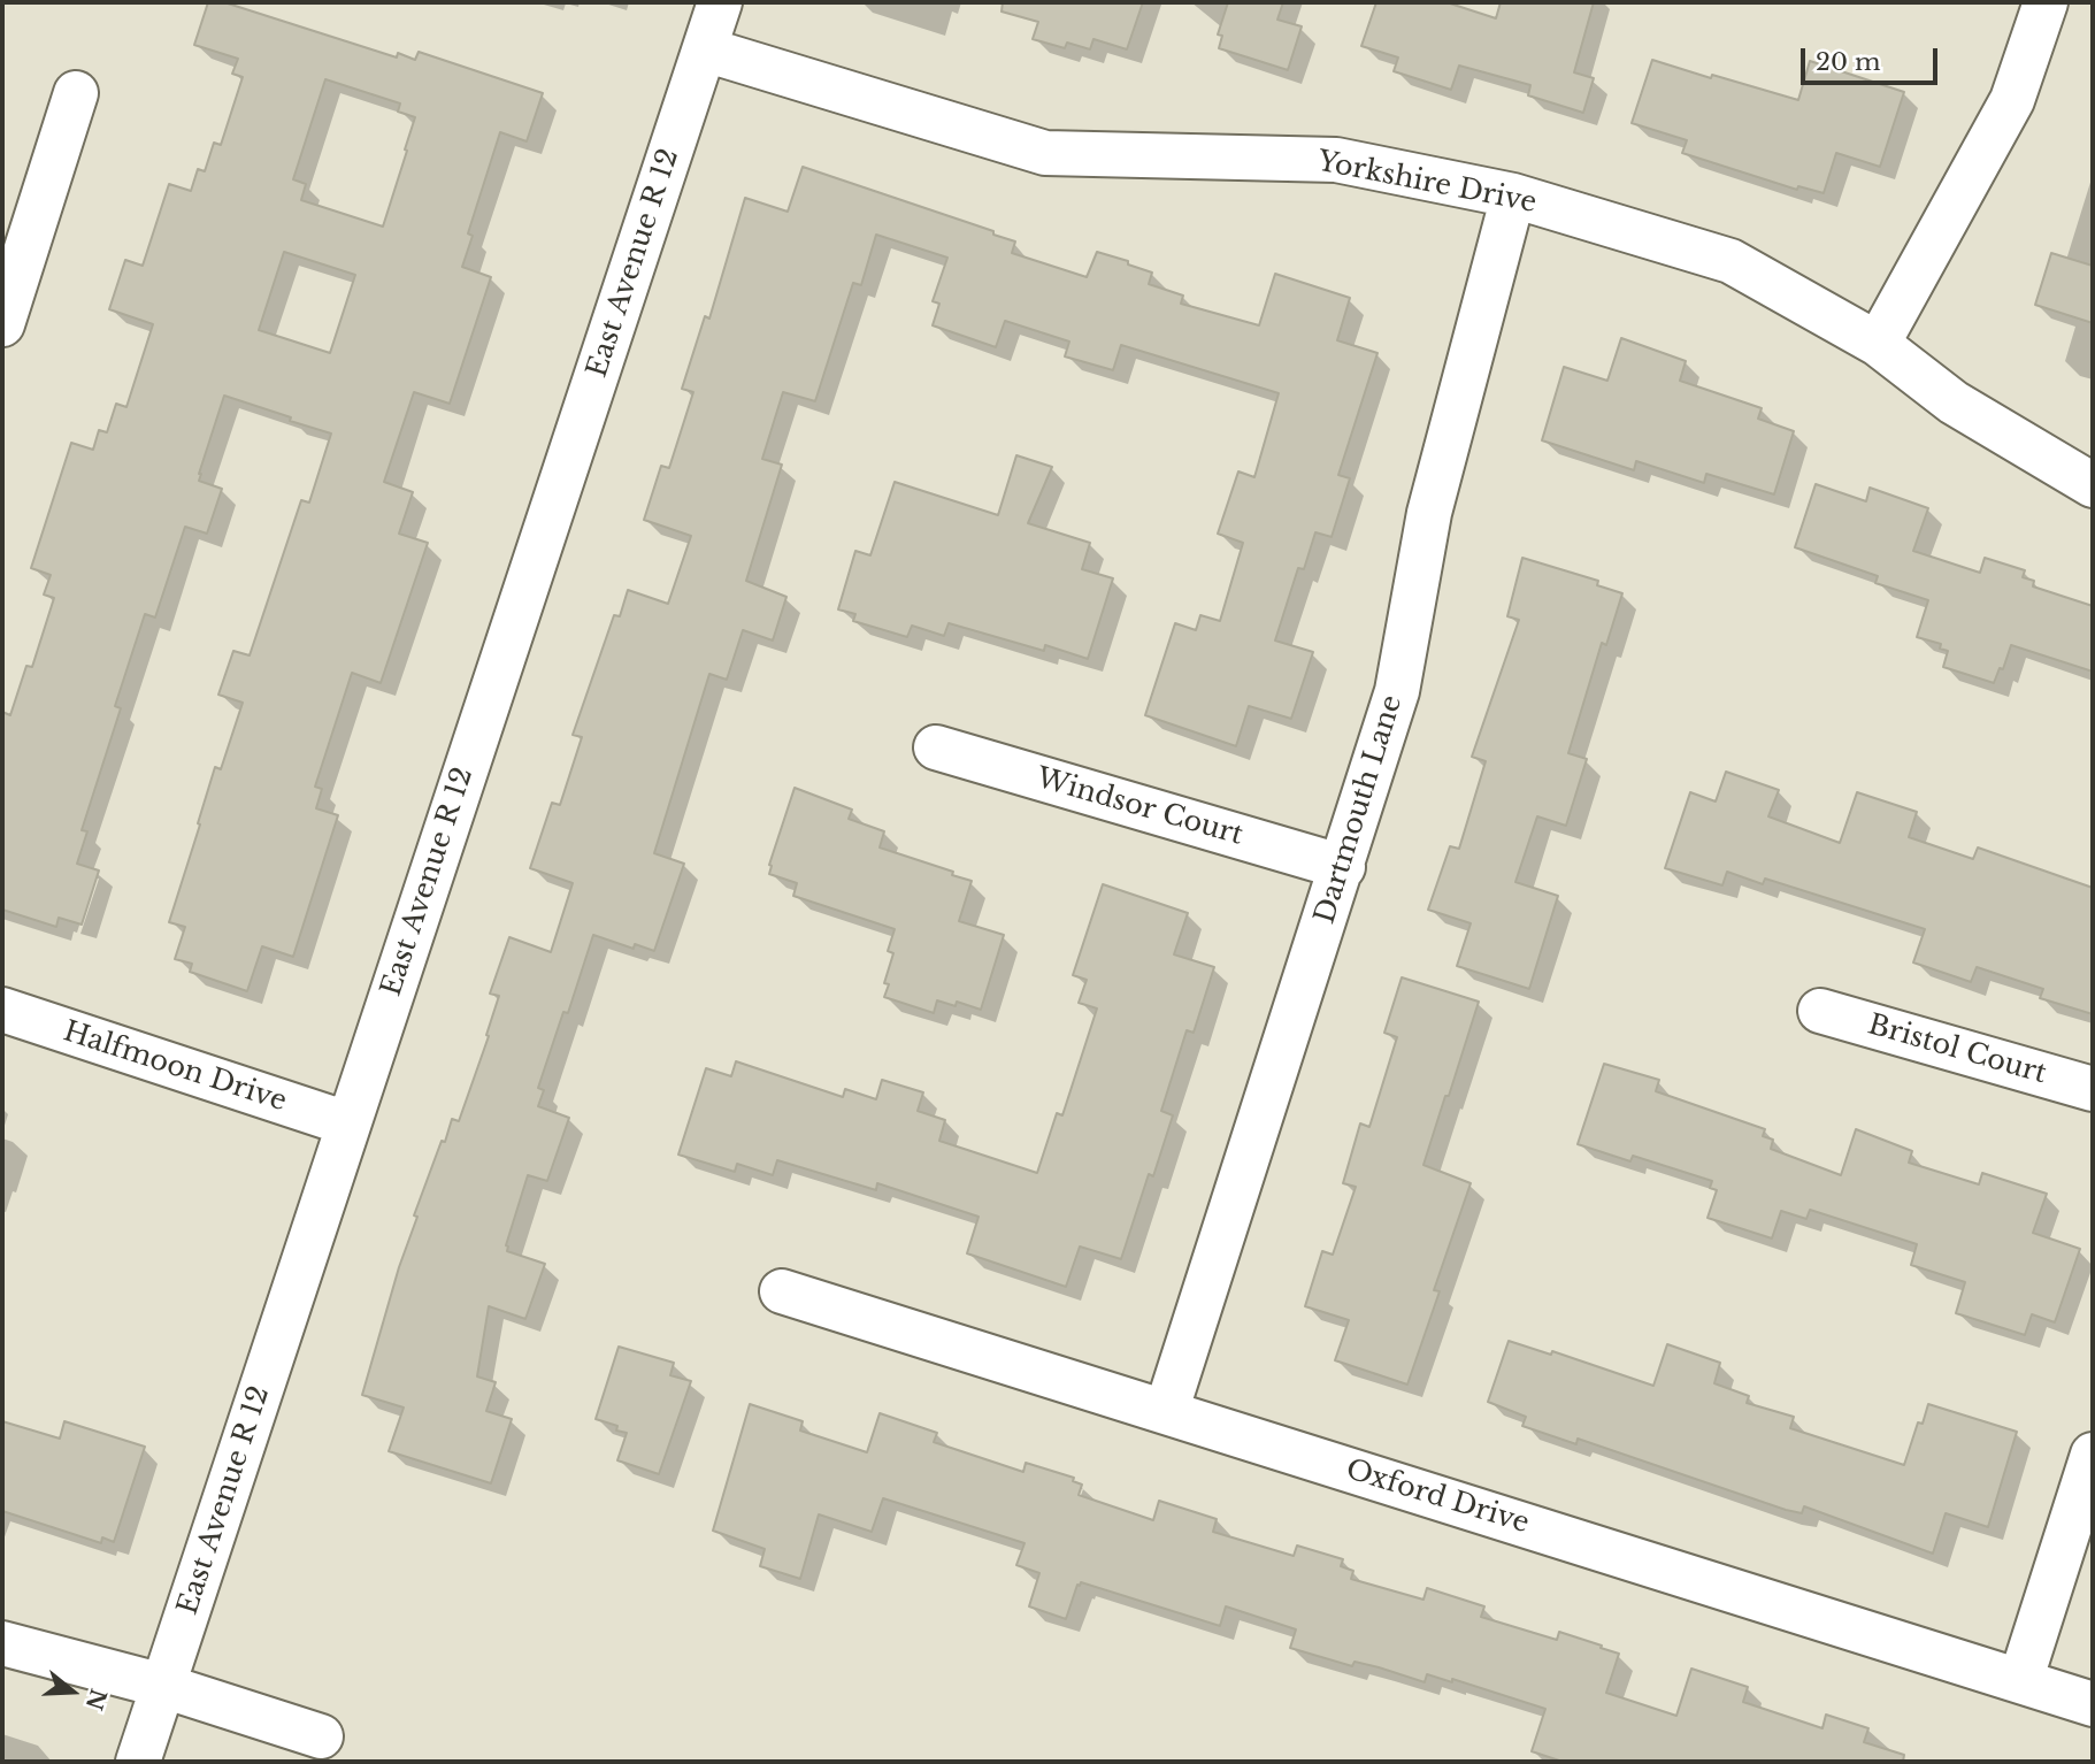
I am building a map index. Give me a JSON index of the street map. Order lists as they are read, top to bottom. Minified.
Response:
{"streets":{"street":["Yorkshire Drive","East Avenue R 12","Windsor Court","Dartmouth Lane","Bristol Court","Halfmoon Drive","Oxford Drive"]},"crossings":[["Yorkshire Drive","East Avenue R 12"],["Yorkshire Drive","Dartmouth Lane"],["East Avenue R 12","Halfmoon Drive"],["Windsor Court","Dartmouth Lane"],["Dartmouth Lane","Oxford Drive"]],"scale_bar":"20 m","north":"right"}
